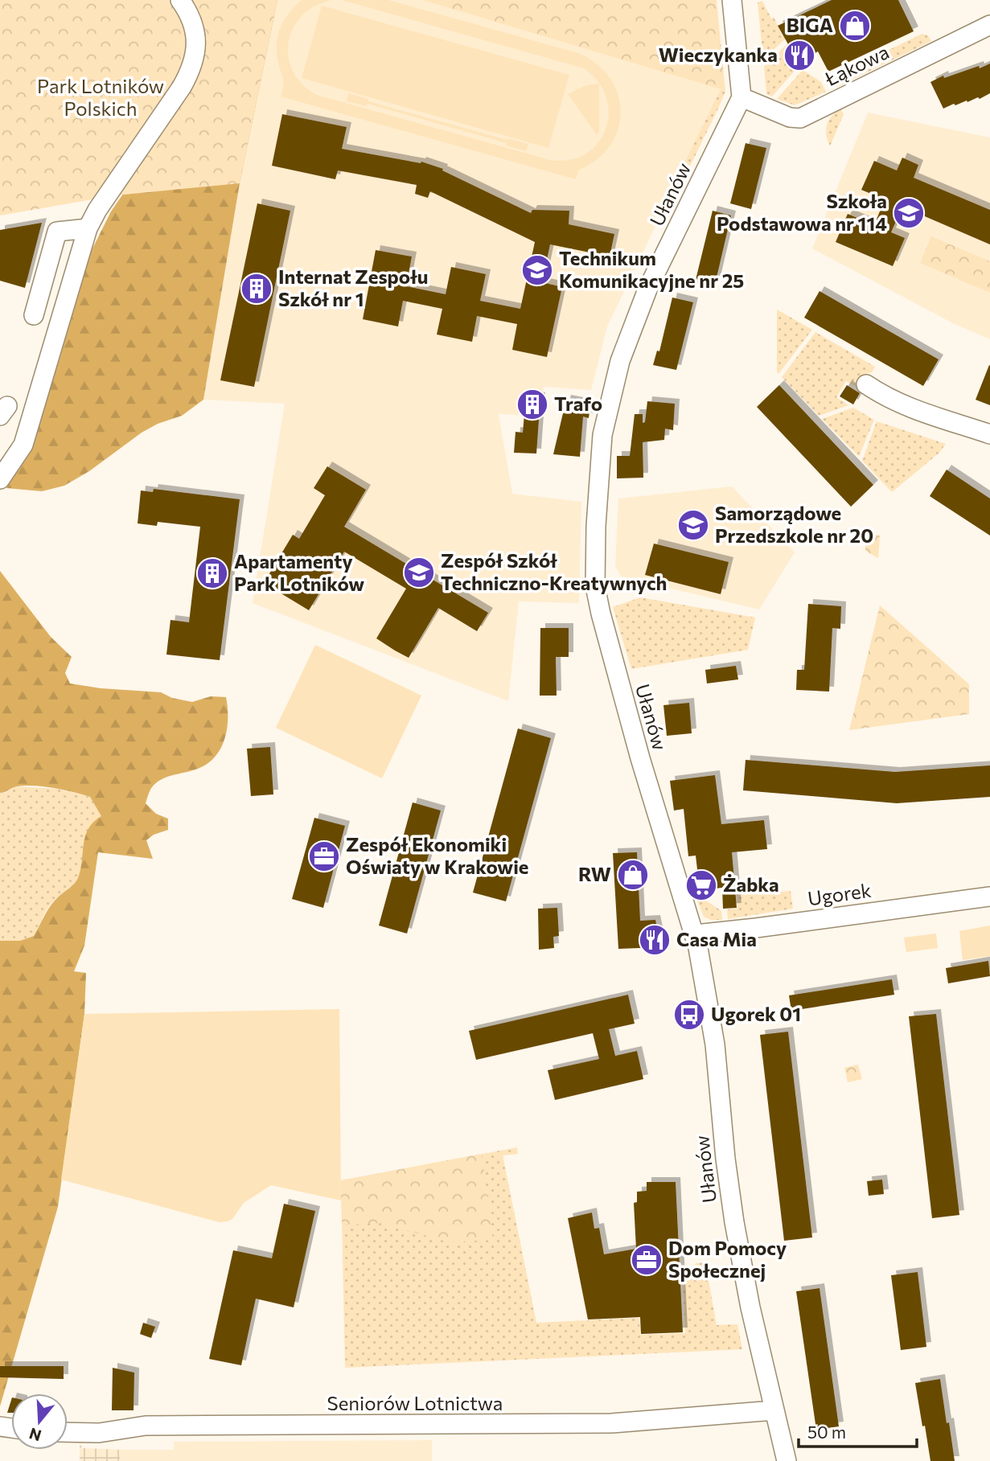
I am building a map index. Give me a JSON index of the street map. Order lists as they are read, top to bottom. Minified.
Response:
{"streets":{"street":["Łąkowa","Ułanów","Ugorek","Seniorów Lotnictwa"]},"crossings":[["Łąkowa","Ułanów"],["Ułanów","Ugorek"],["Ułanów","Seniorów Lotnictwa"]],"parks":["Park Lotników Polskich"],"places":{"shop":["BIGA","RW"],"restaurant":["Wieczykanka","Casa Mia"],"school or university":["Szkoła Podstawowa nr 114","Technikum Komunikacyjne nr 25","Samorządowe Przedszkole nr 20","Zespół Szkół Techniczno-Kreatywnych"],"building":["Internat Zespołu Szkół nr 1","Trafo","Apartamenty Park Lotników"],"office":["Zespół Ekonomiki Oświaty w Krakowie","Dom Pomocy Społecznej"],"supermarket":["Żabka"],"bus stop":["Ugorek 01"]},"scale_bar":"50 m","north":"bottom"}
